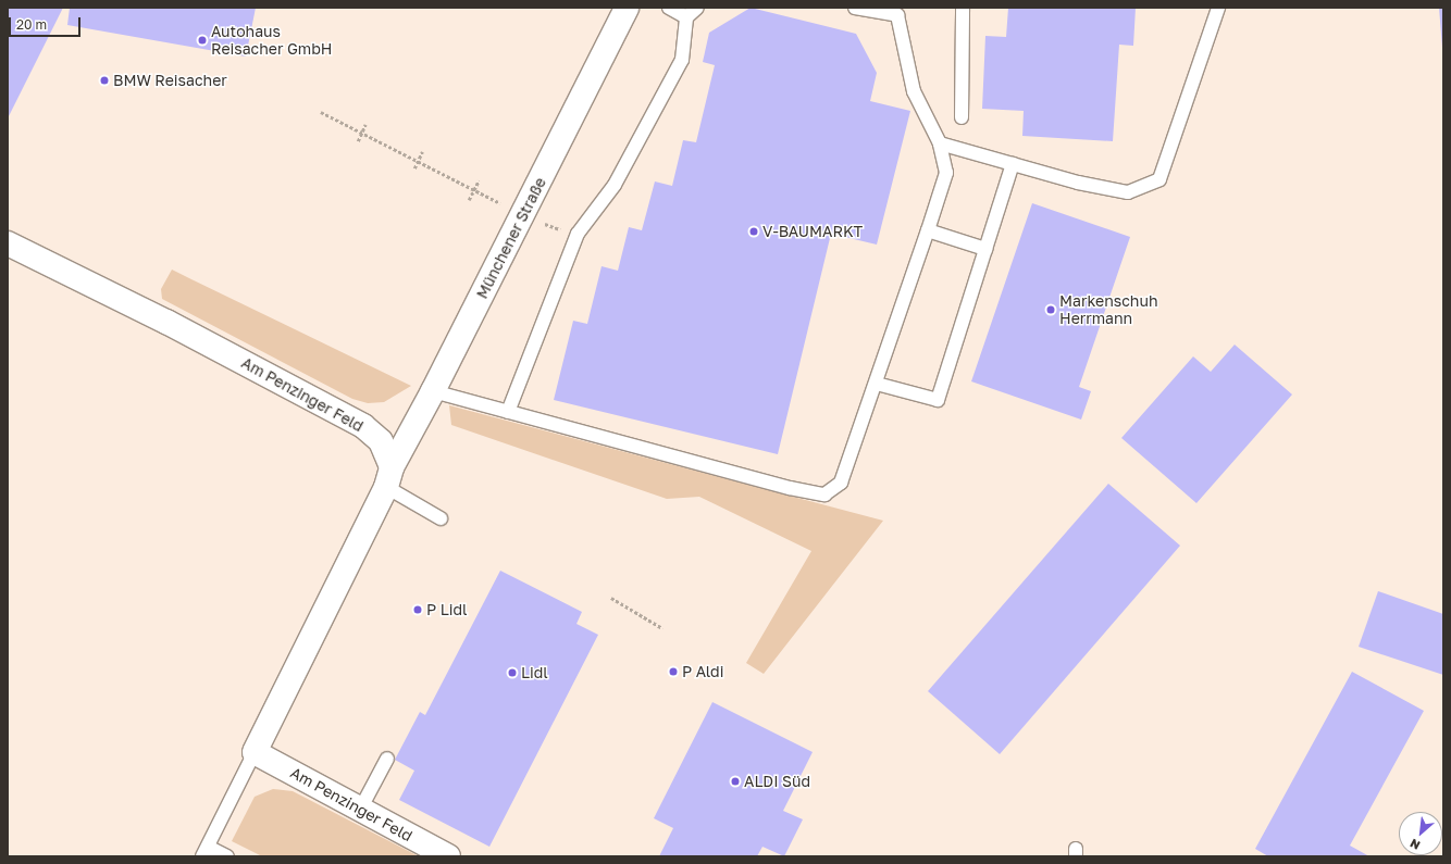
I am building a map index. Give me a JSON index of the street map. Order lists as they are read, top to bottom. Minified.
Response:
{"streets":{"street":["Münchener Straße","Am Penzinger Feld"]},"crossings":[["Münchener Straße","Am Penzinger Feld"]],"places":["Autohaus Reisacher GmbH","BMW Reisacher","V-BAUMARKT","Markenschuh Herrmann","P Lidl","P Aldi","Lidl","ALDI Süd"],"scale_bar":"20 m","north":"bottom left"}
